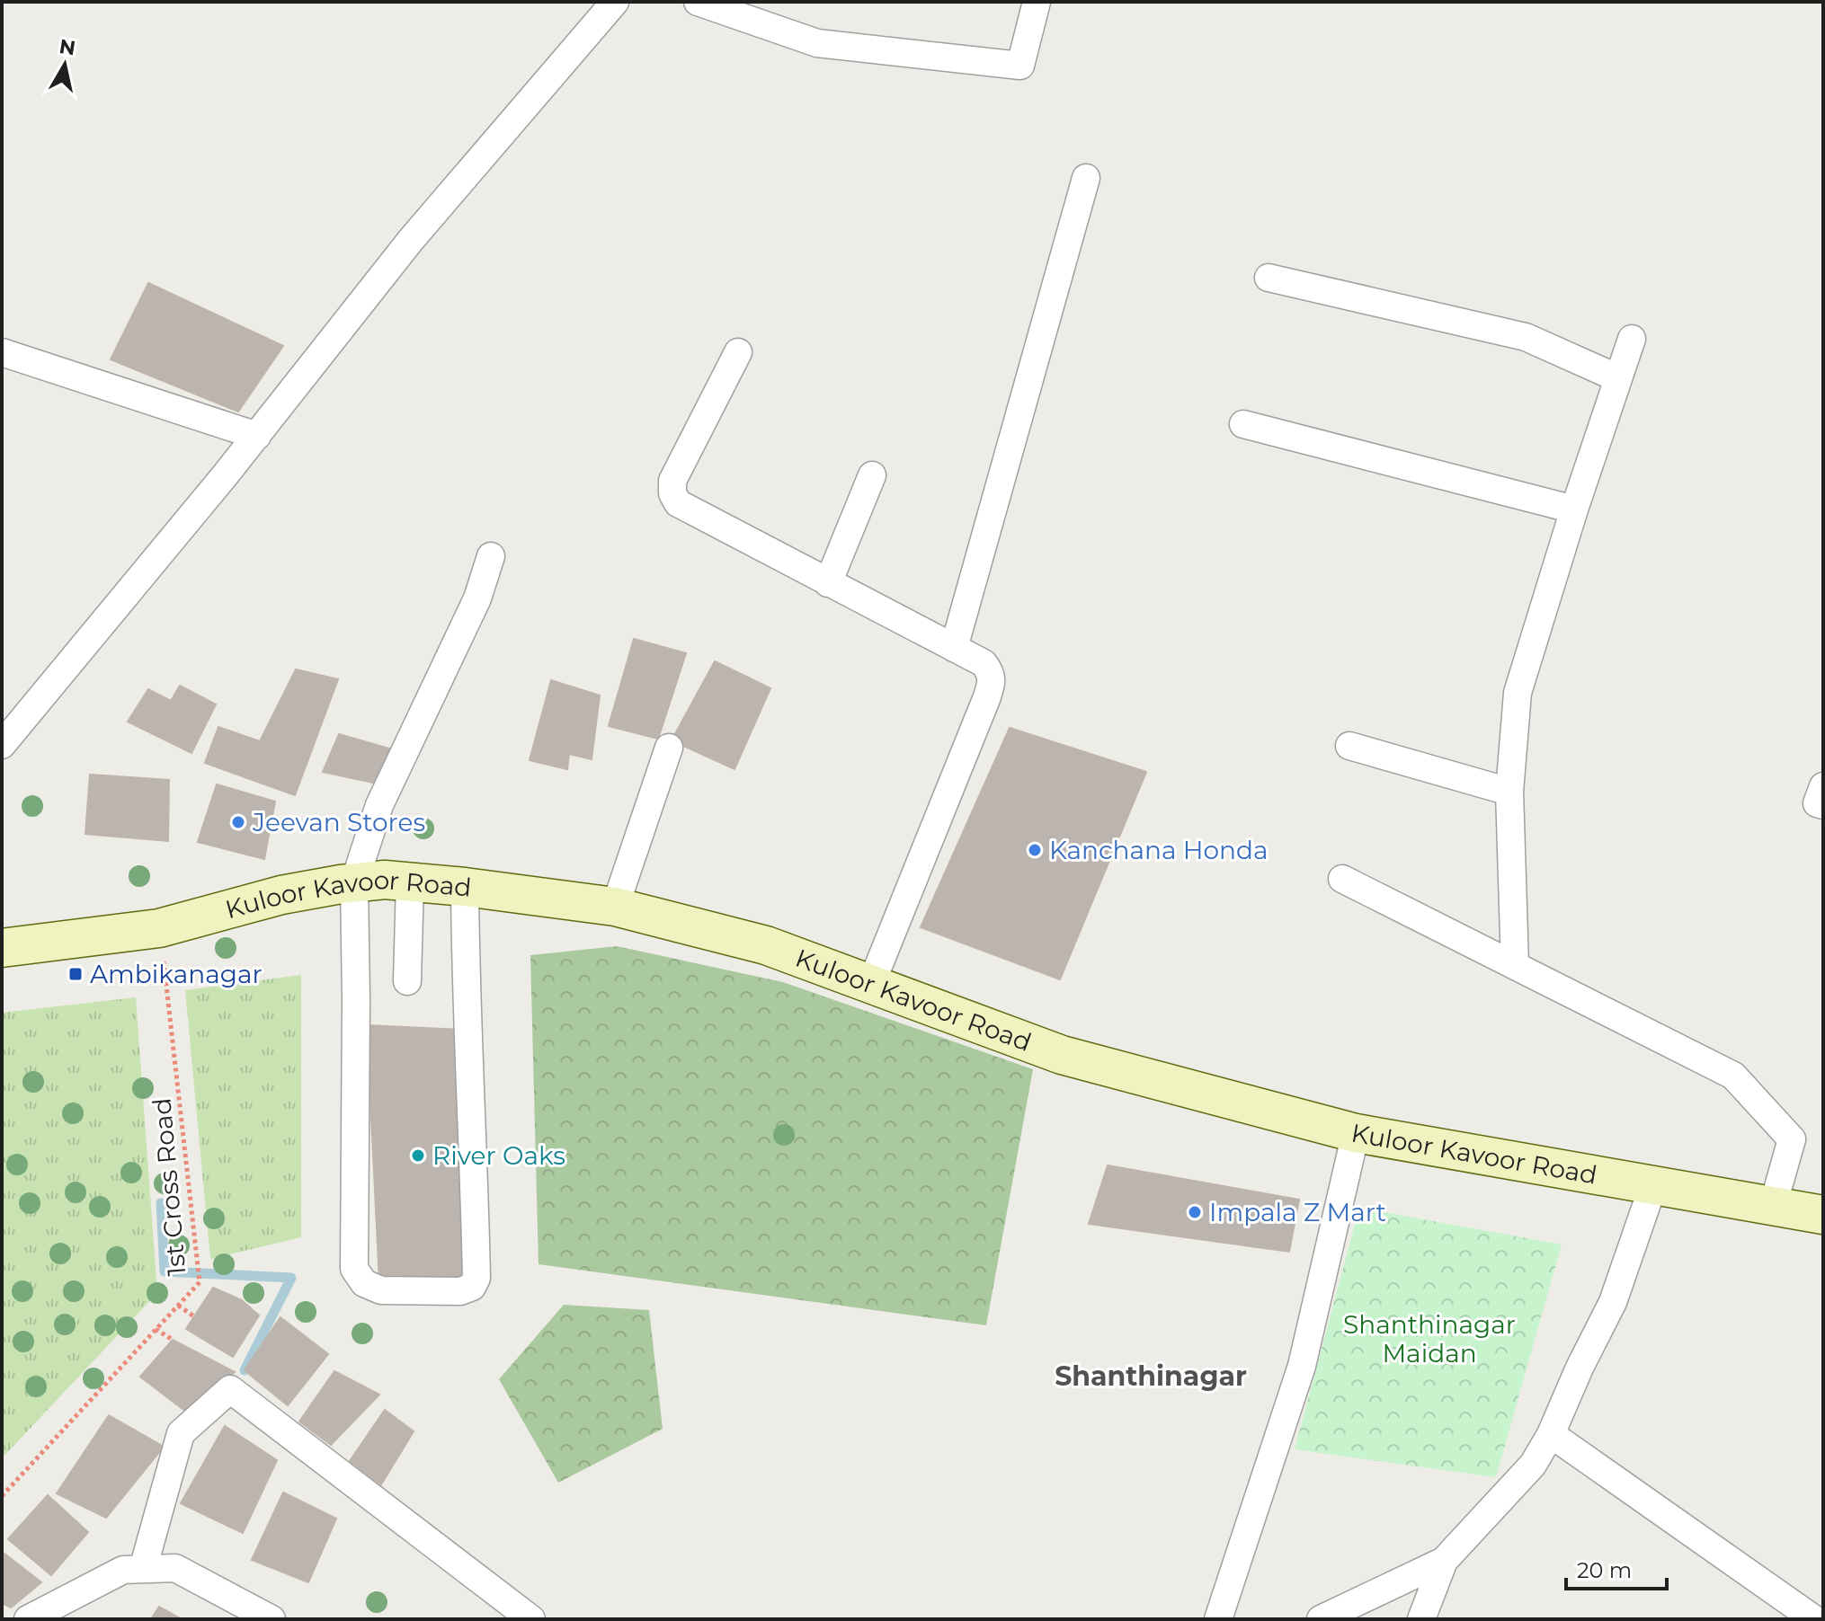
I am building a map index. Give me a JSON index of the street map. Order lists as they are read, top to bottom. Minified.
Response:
{"streets":{"main road":["Kuloor Kavoor Road"],"path":["1st Cross Road"]},"crossings":[["Kuloor Kavoor Road","1st Cross Road"]],"districts":["Shanthinagar"],"parks":["Shanthinagar Maidan"],"places":{"other":["Jeevan Stores","Kanchana Honda","River Oaks","Impala Z Mart"],"transit":["Ambikanagar"]},"scale_bar":"20 m","north":"top"}
